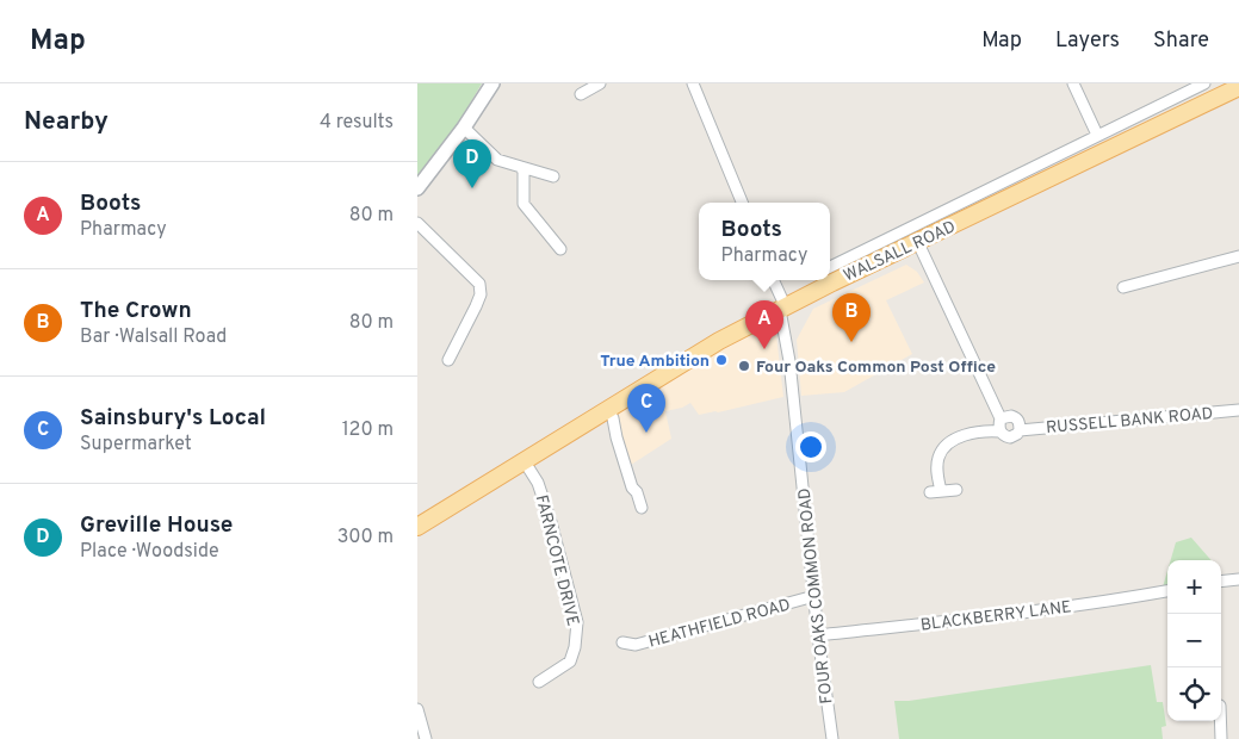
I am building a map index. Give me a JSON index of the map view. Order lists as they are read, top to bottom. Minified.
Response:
{"streets":{"main road":["WALSALL ROAD"],"street":["RUSSELL BANK ROAD","FARNCOTE DRIVE","FOUR OAKS COMMON ROAD","BLACKBERRY LANE","HEATHFIELD ROAD"]},"crossings":[["WALSALL ROAD","FARNCOTE DRIVE"],["WALSALL ROAD","FOUR OAKS COMMON ROAD"],["FOUR OAKS COMMON ROAD","BLACKBERRY LANE"],["FOUR OAKS COMMON ROAD","HEATHFIELD ROAD"]],"places":["True Ambition","Four Oaks Common Post Office"],"page":{"header":"Map","nav":["Map","Layers","Share"],"heading":["Nearby","4 results"],"pins":["D","B","A","C"],"list":[{"mark":"A","name":"Boots","note":"Pharmacy","value":"80 m"},{"mark":"B","name":"The Crown","note":"Bar · Walsall Road","value":"80 m"},{"mark":"C","name":"Sainsbury's Local","note":"Supermarket","value":"120 m"},{"mark":"D","name":"Greville House","note":"Place · Woodside","value":"300 m"}],"popup":["Boots","Pharmacy"],"map_buttons":["+","−"]}}
